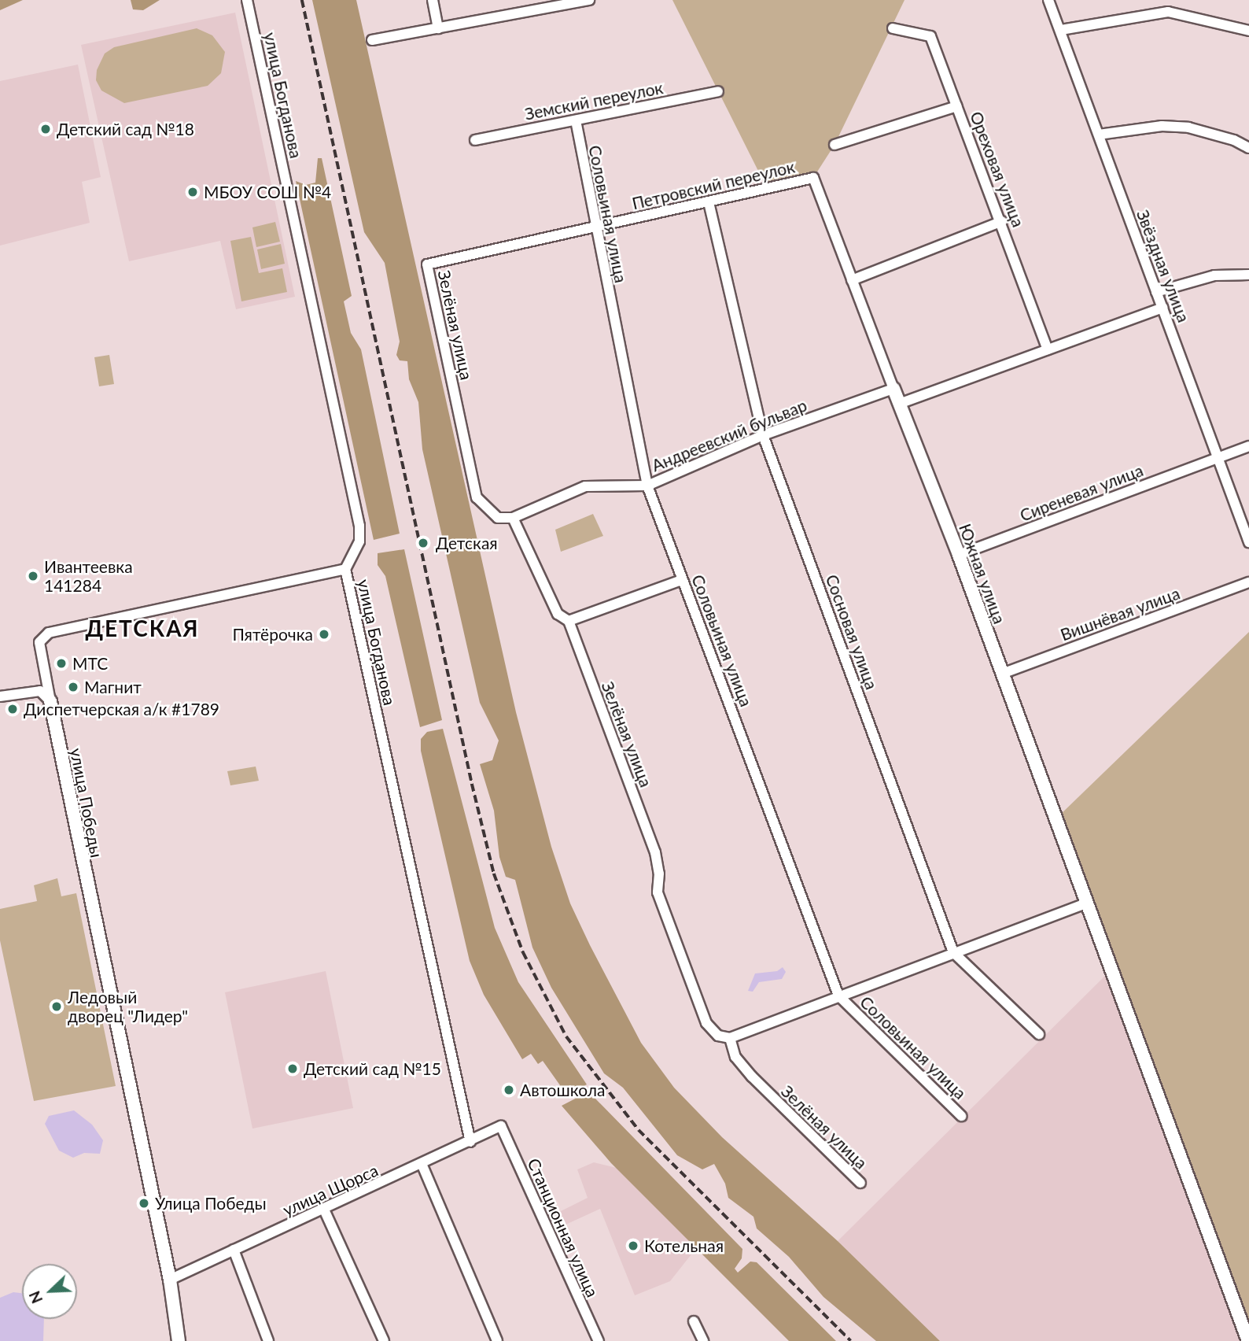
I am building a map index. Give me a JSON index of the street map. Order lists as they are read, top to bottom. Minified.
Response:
{"streets":{"street":["улица Богданова","Земский переулок","Ореховая улица","Петровский переулок","Соловьиная улица","Звёздная улица","Зелёная улица","Андреевский бульвар","Сиреневая улица","Южная улица","Вишнёвая улица","Сосновая улица","улица Победы","улица Щорса","Станционная улица"]},"crossings":[["улица Богданова","улица Победы"],["улица Богданова","улица Щорса"],["Земский переулок","Соловьиная улица"],["Петровский переулок","Соловьиная улица"],["Петровский переулок","Зелёная улица"],["Петровский переулок","Южная улица"],["Петровский переулок","Сосновая улица"],["Соловьиная улица","Андреевский бульвар"],["Звёздная улица","Сиреневая улица"],["Зелёная улица","Андреевский бульвар"],["Андреевский бульвар","Южная улица"],["Андреевский бульвар","Сосновая улица"],["Сиреневая улица","Южная улица"],["Южная улица","Вишнёвая улица"],["улица Победы","улица Щорса"],["улица Щорса","Станционная улица"]],"districts":["ДЕТСКАЯ"],"places":["Детский сад №18","МБОУ СОШ №4","Детская","Ивантеевка 141284","Пятёрочка","МТС","Магнит","Диспетчерская а/к #1789","Ледовый дворец \"Лидер\"","Детский сад №15","Автошкола","Улица Победы","Котельная"],"north":"bottom left"}
